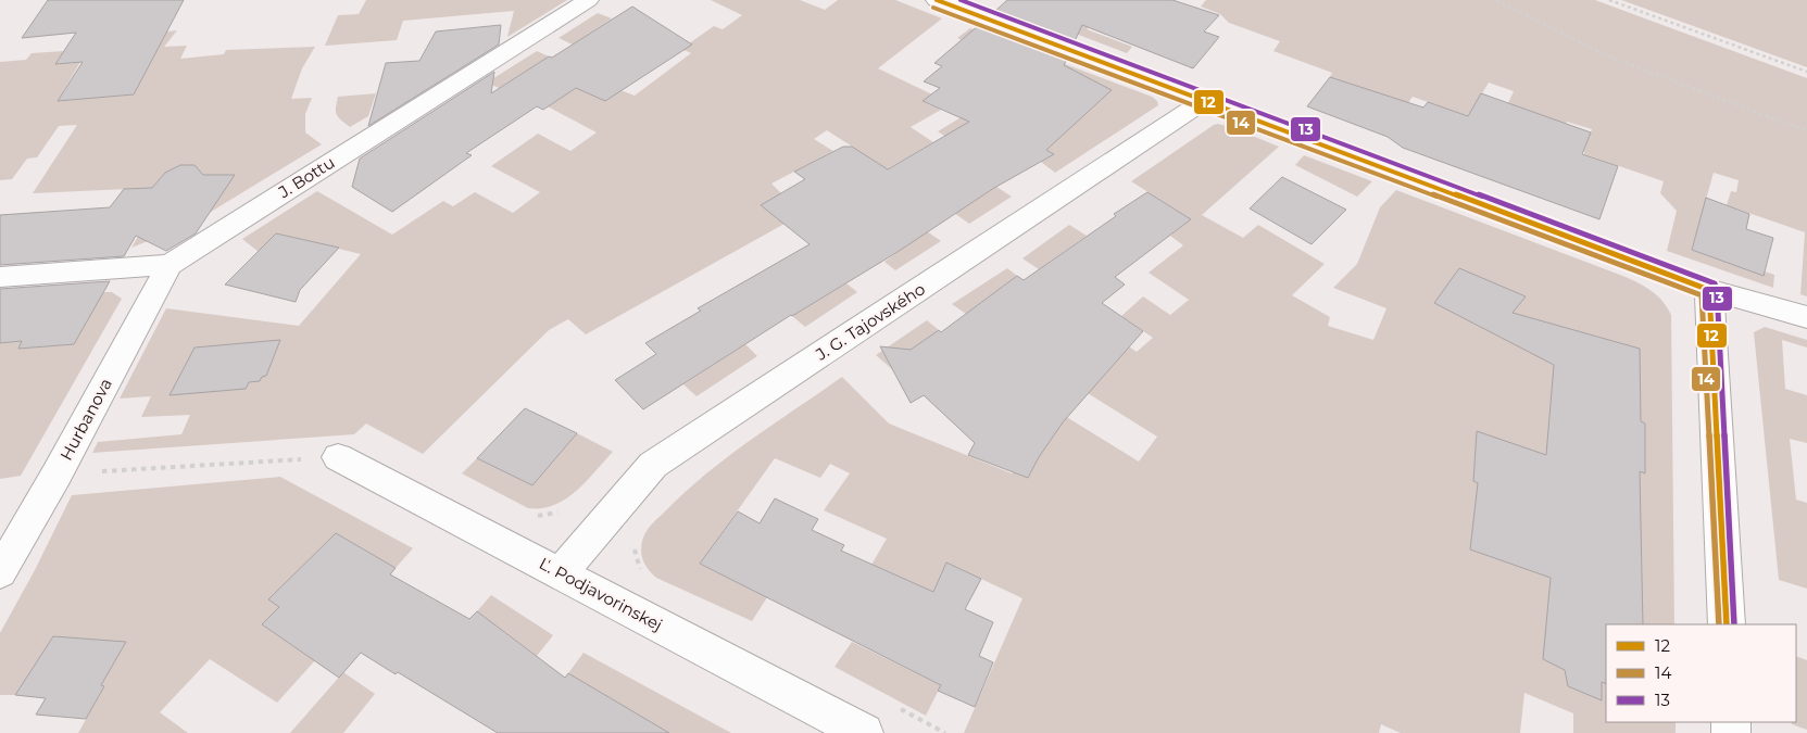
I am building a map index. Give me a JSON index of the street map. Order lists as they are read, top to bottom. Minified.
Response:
{"streets":{"street":["J. Bottu","J. G. Tajovského","Hurbanova","Ľ. Podjavorinskej"]},"crossings":[["J. Bottu","Hurbanova"],["J. G. Tajovského","Ľ. Podjavorinskej"]],"lines":["transit line 12","transit line 13","transit line 14"],"legend":["12","14","13"]}
